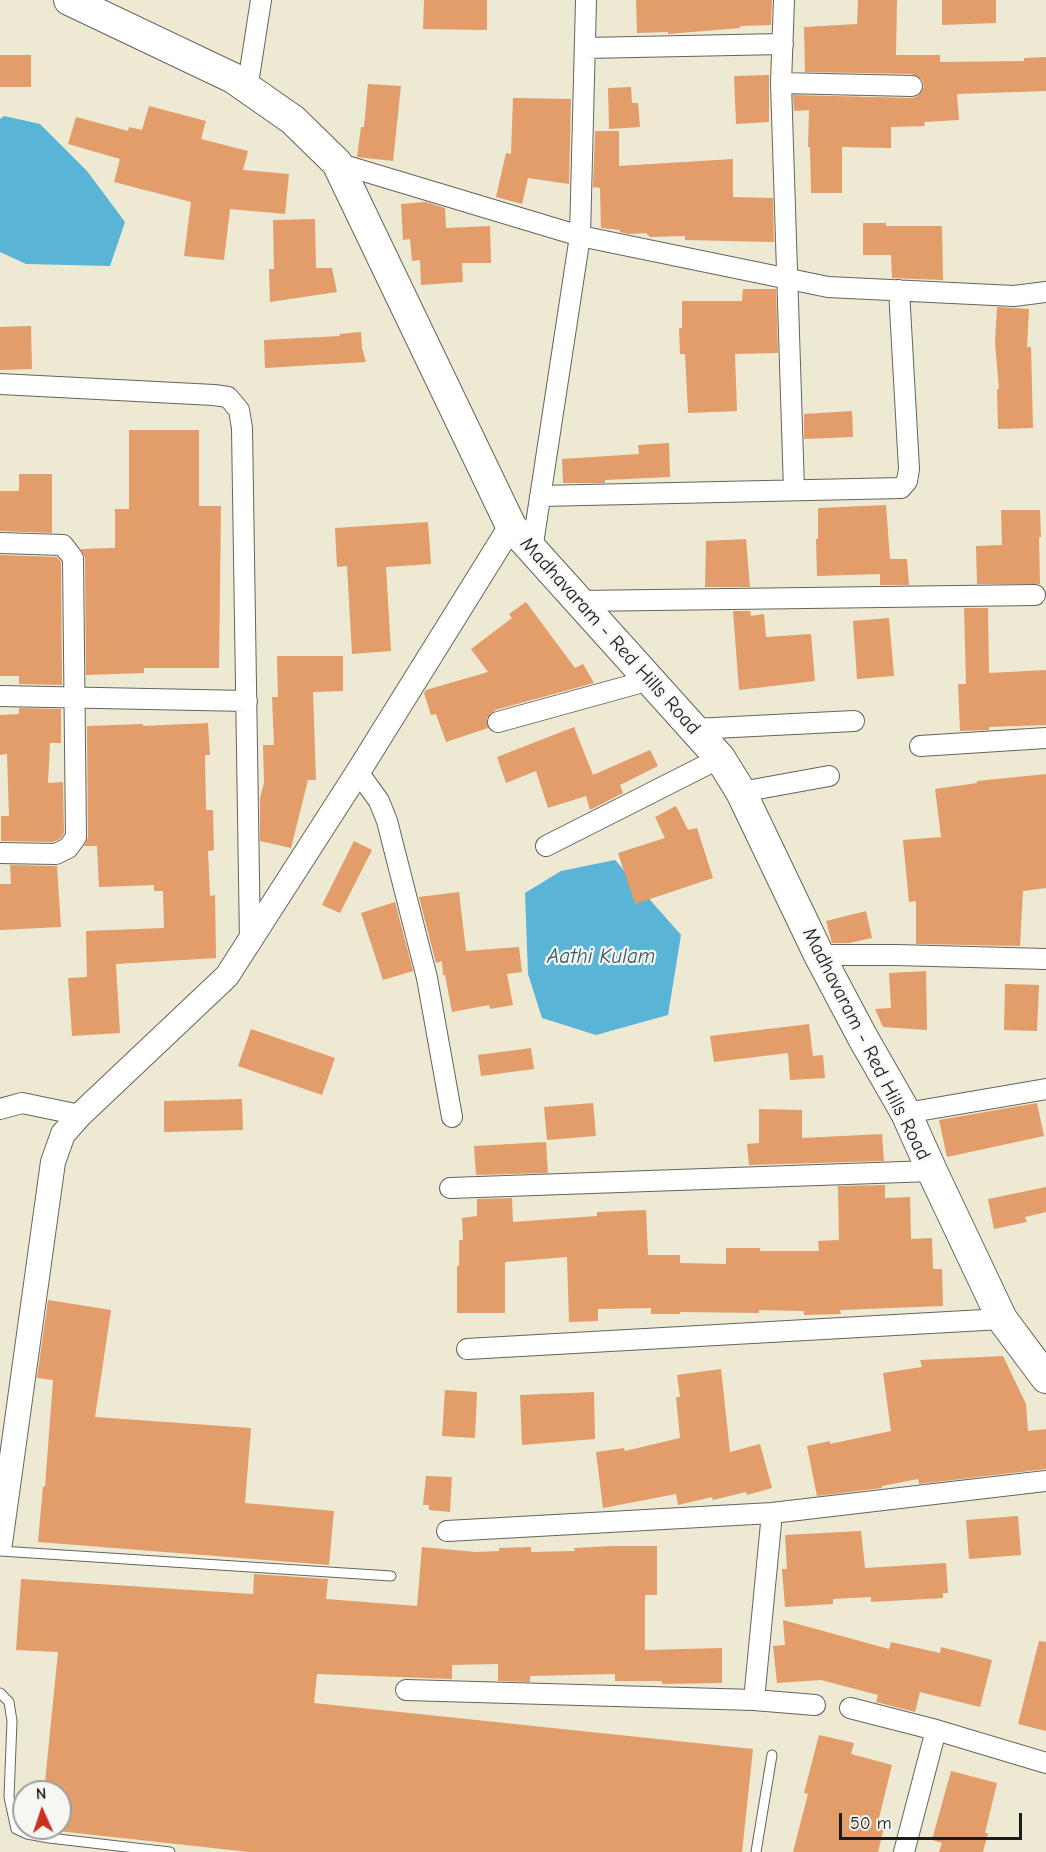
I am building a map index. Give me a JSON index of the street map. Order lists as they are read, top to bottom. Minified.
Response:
{"streets":{"main road":["Madhavaram - Red Hills Road"]},"water":["Aathi Kulam"],"scale_bar":"50 m","north":"top"}
